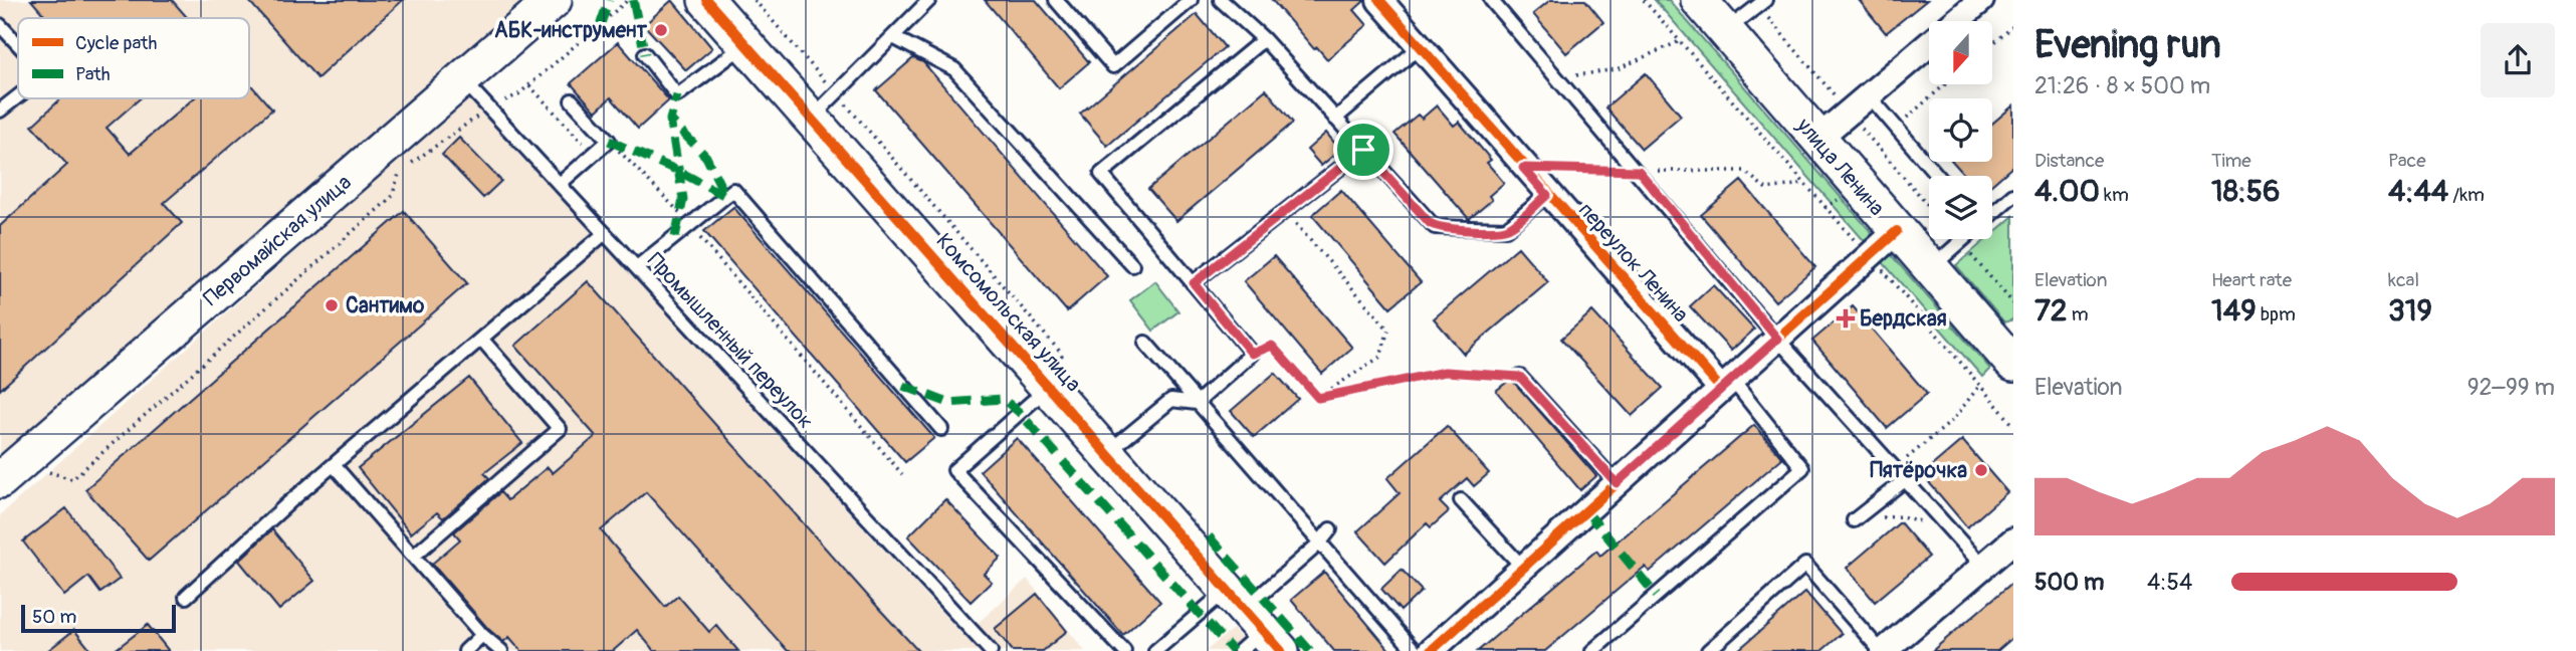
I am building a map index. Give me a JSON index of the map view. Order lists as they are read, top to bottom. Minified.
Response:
{"streets":{"main road":["улица Ленина","Первомайская улица","Комсомольская улица"],"street":["переулок Ленина"],"lane":["Промышленный переулок"]},"crossings":[["Первомайская улица","Промышленный переулок"]],"places":{"other":["АБК-инструмент","Сантимо","Пятёрочка"],"health":["Бердская"]},"legend":["Cycle path","Path"],"scale_bar":"50 m","north":"bottom","page":{"heading":["Evening run","21:26 · 8 × 500 m"],"stats":[["Distance","4.00 km"],["Time","18:56"],["Pace","4:44 /km"],["Elevation","72 m"],["Heart rate","149 bpm"],["kcal","319"]],"chart":["Elevation","92–99 m"],"list":[{"name":"500 m","note":"4:54"}],"scale":"50 m"}}
